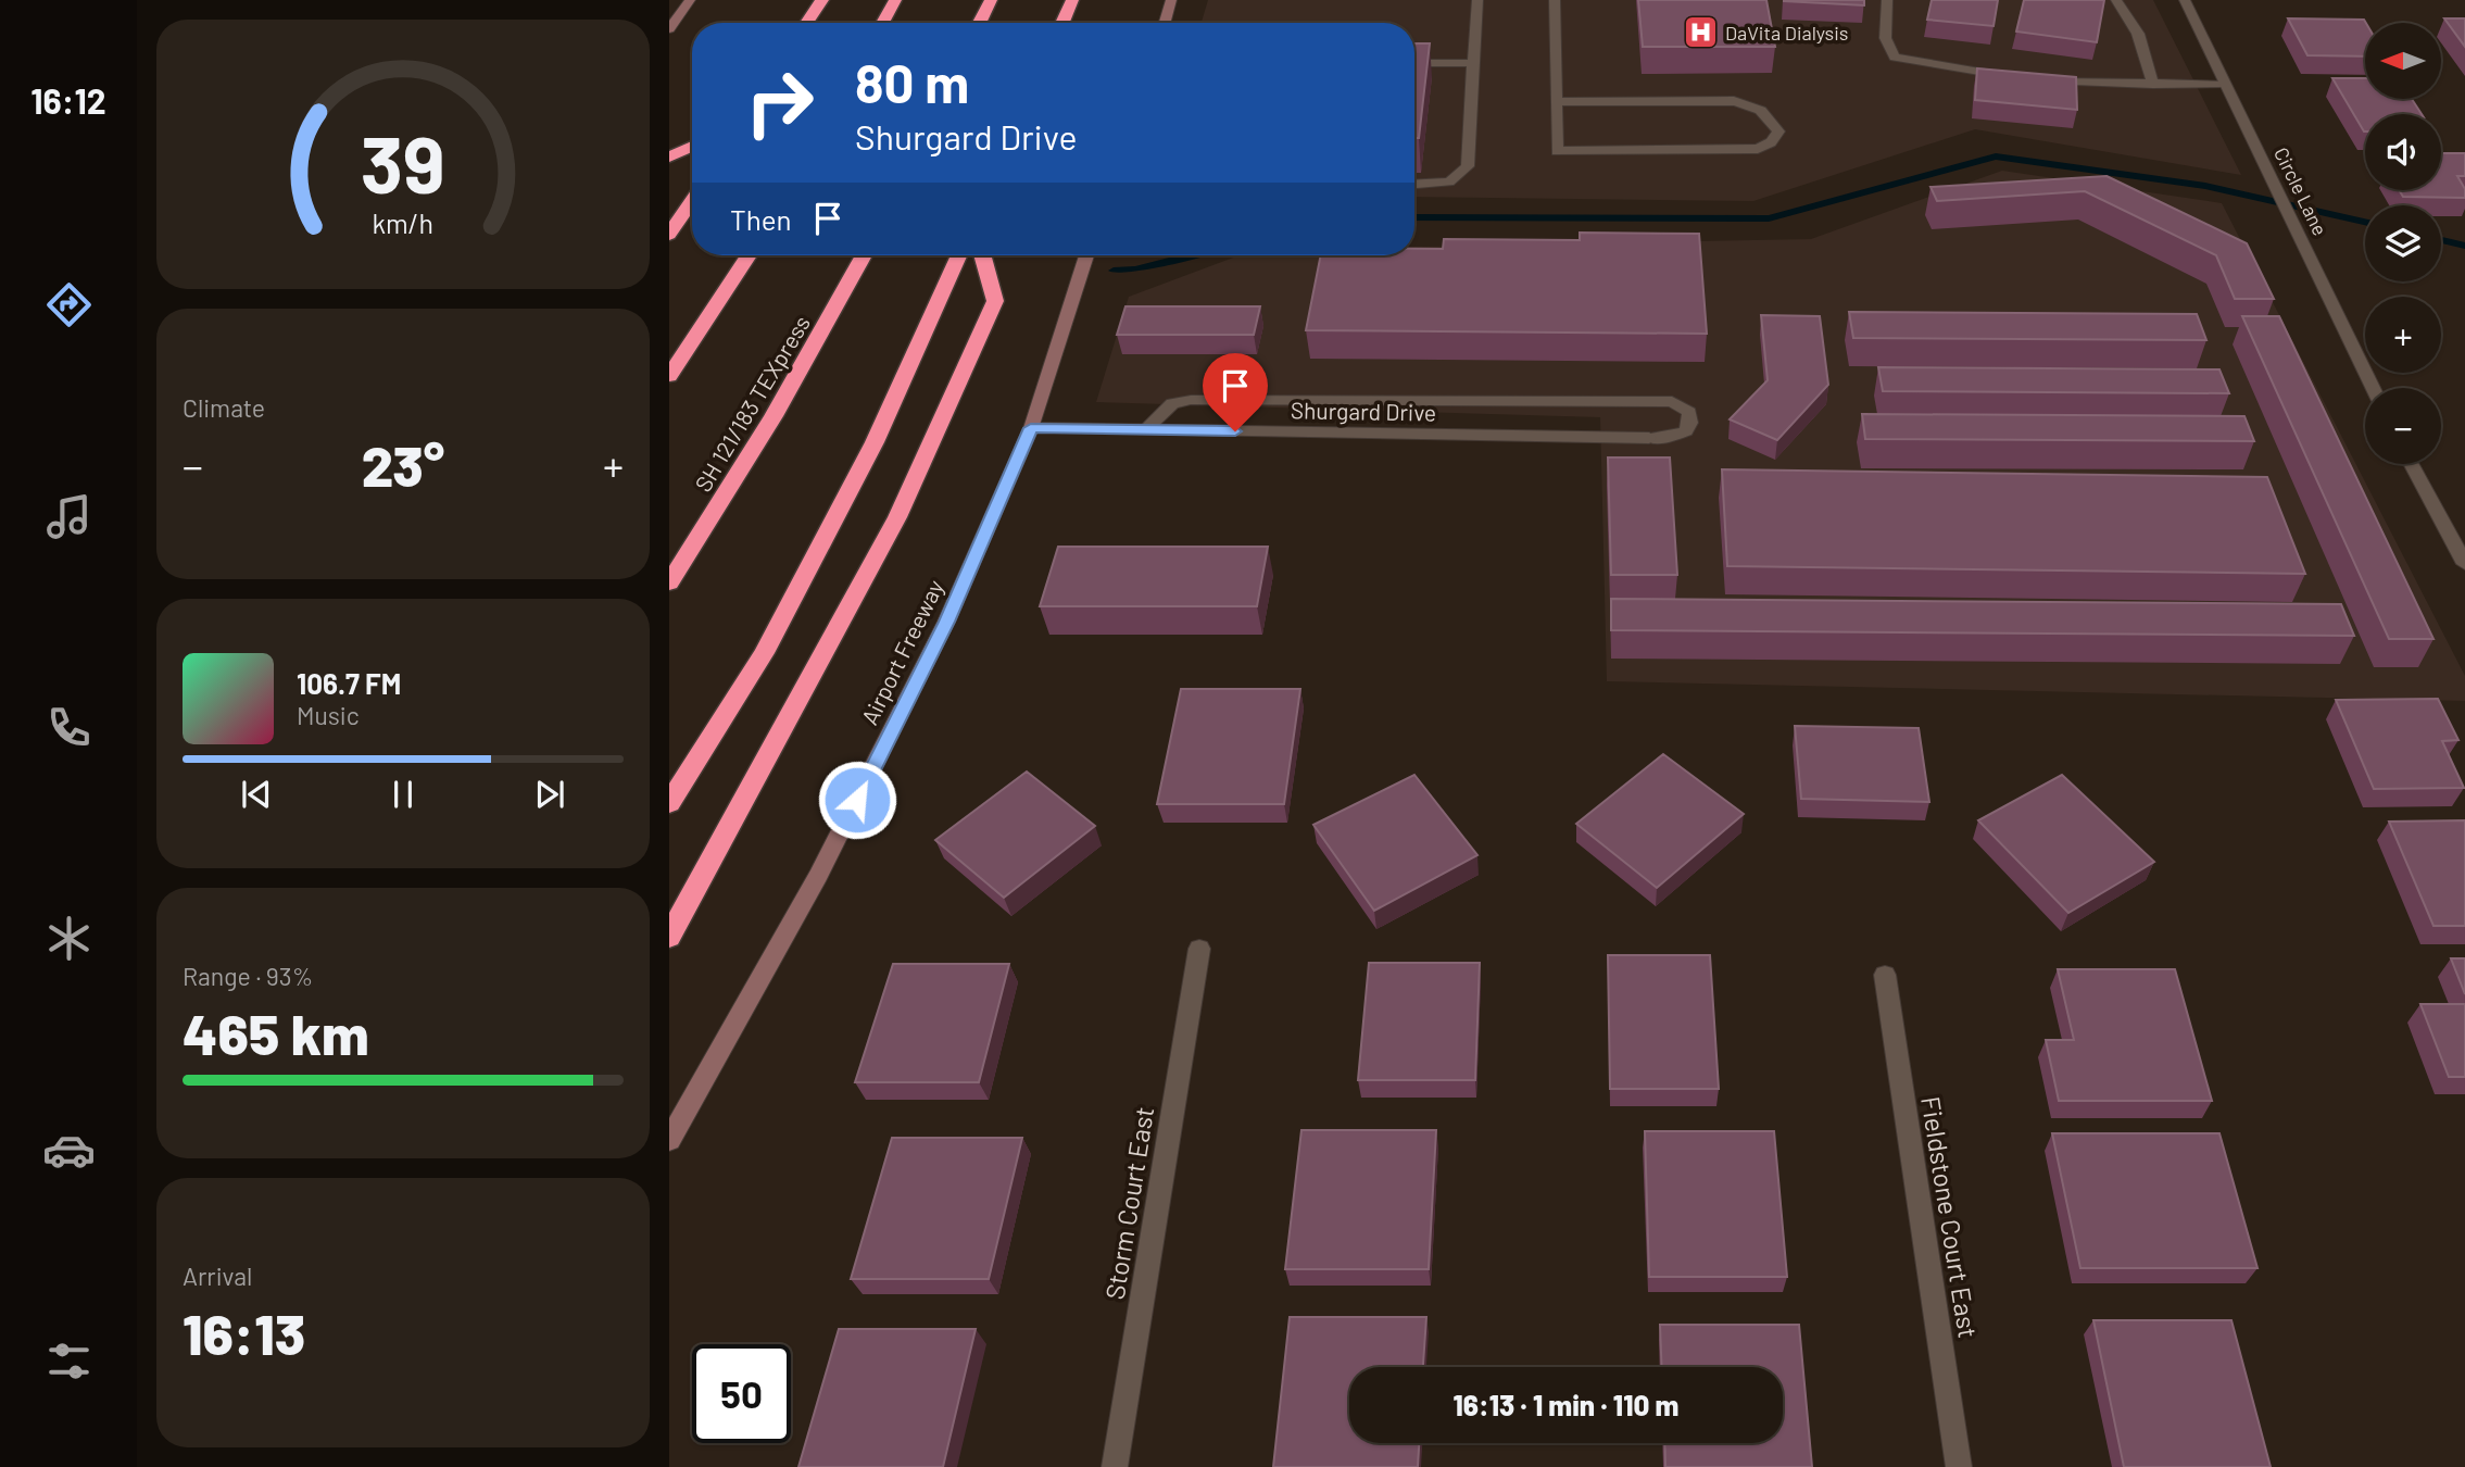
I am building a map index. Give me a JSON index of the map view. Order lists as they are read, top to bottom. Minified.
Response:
{"streets":{"highway":["SH 121/183 TEXpress"],"main road":["Airport Freeway"],"street":["Circle Lane","Shurgard Drive","Storm Court East","Fieldstone Court East"]},"crossings":[["Shurgard Drive","Airport Freeway"]],"places":{"hospital":["DaVita Dialysis"]},"north":"left","page":{"tabs":"16:12","map_buttons":["+","−"],"turn":["80 m","Shurgard Drive"],"then":"Then","tile":["Climate",["Range · 93%","465 km"],["Arrival","16:13"]],"heat":["−","23°","+"],"song":["106.7 FM","Music"],"limit":"50","trip":"16:13 · 1 min · 110 m","gauge":["39","km/h"]}}
